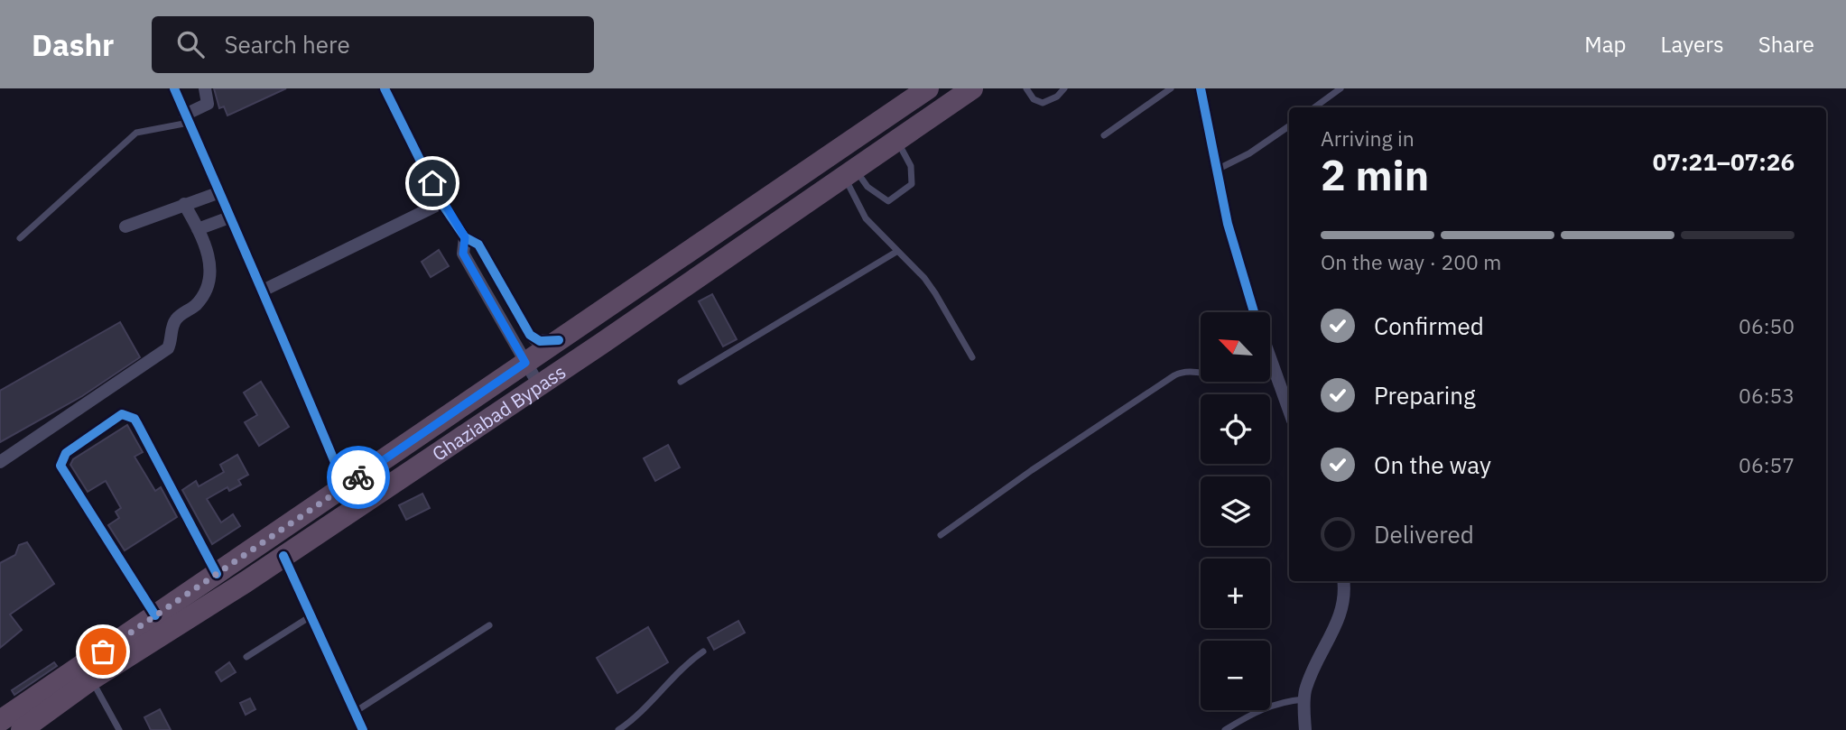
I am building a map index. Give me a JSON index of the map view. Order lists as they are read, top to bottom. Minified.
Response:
{"streets":{"highway":["Ghaziabad Bypass"]},"north":"top left","page":{"header":"Dashr","search":"Search here","nav":["Map","Layers","Share"],"heading":["2 min","Arriving in","07:21–07:26"],"bar":"On the way · 200 m","list":[["Confirmed","06:50"],["Preparing","06:53"],["On the way","06:57"],"Delivered"],"map_buttons":["+","−"]}}
